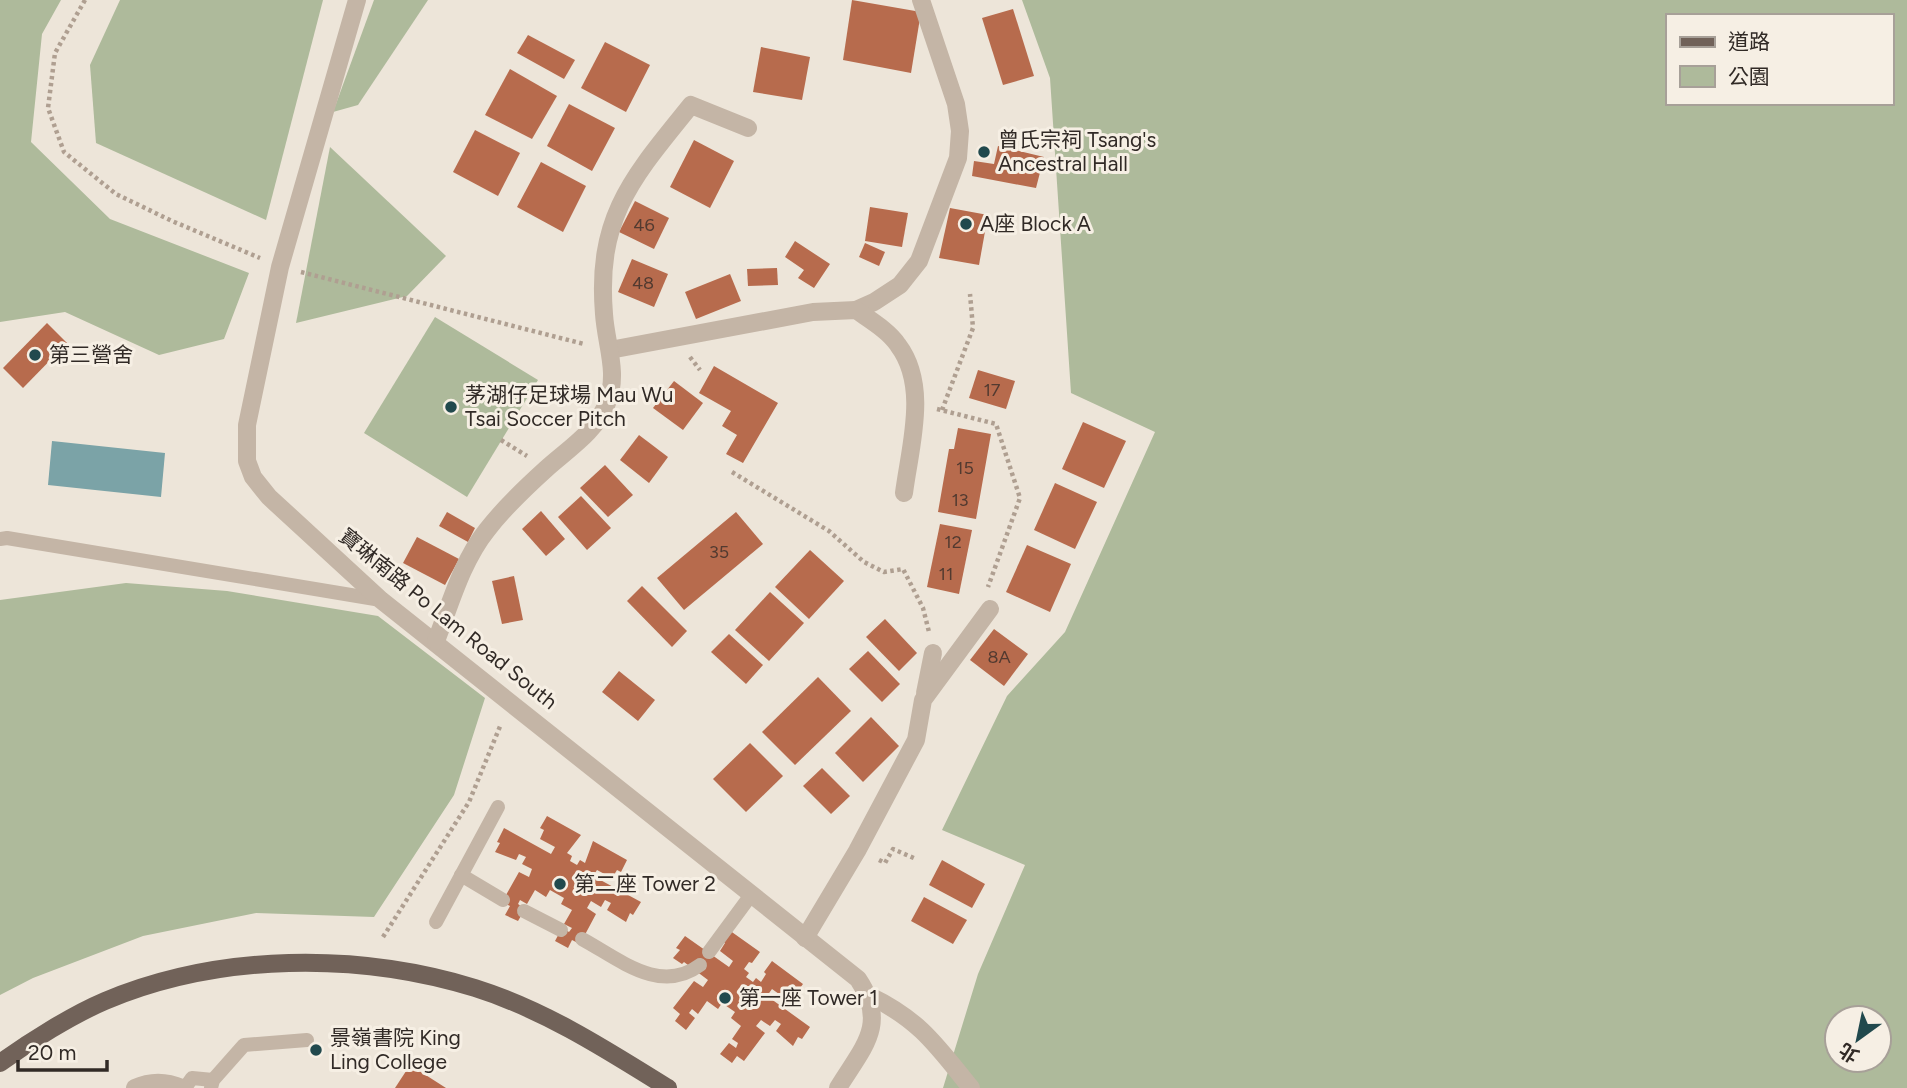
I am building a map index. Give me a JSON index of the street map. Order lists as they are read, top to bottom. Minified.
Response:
{"streets":{"street":["寶琳南路 Po Lam Road South"]},"places":["曾氏宗祠 Tsang's Ancestral Hall","A座 Block A","第三營舍","茅湖仔足球場 Mau Wu Tsai Soccer Pitch","第二座 Tower 2","第一座 Tower 1","景嶺書院 King Ling College"],"house_numbers":["46","48","17","15","13","12","35","11","8A"],"legend":["道路","公園"],"scale_bar":"20 m","north":"bottom left"}
